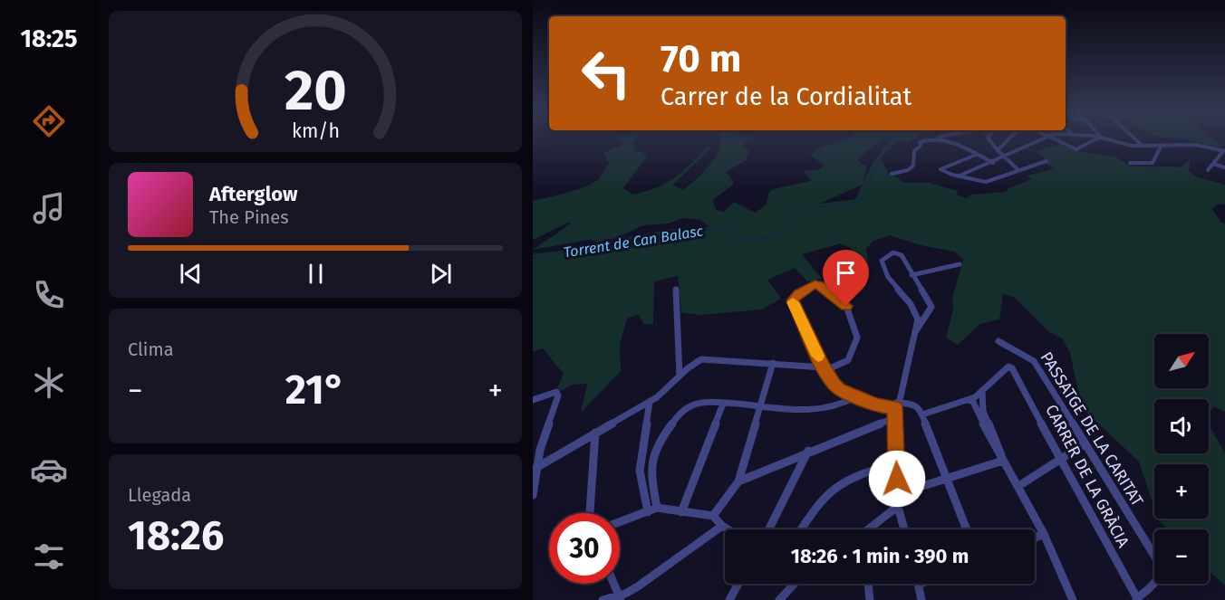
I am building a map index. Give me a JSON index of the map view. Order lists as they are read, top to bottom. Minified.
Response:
{"streets":{"street":["PASSATGE DE LA CARITAT","CARRER DE LA GRÀCIA"]},"crossings":[["PASSATGE DE LA CARITAT","CARRER DE LA GRÀCIA"]],"water":["Torrent de Can Balasc"],"north":"top right","page":{"tabs":"18:25","turn":["70 m","Carrer de la Cordialitat"],"song":["Afterglow","The Pines"],"tile":["Clima",["Llegada","18:26"]],"map_buttons":["+","−"],"heat":["−","21°","+"],"limit":"30","trip":"18:26 · 1 min · 390 m","gauge":["20","km/h"]}}
